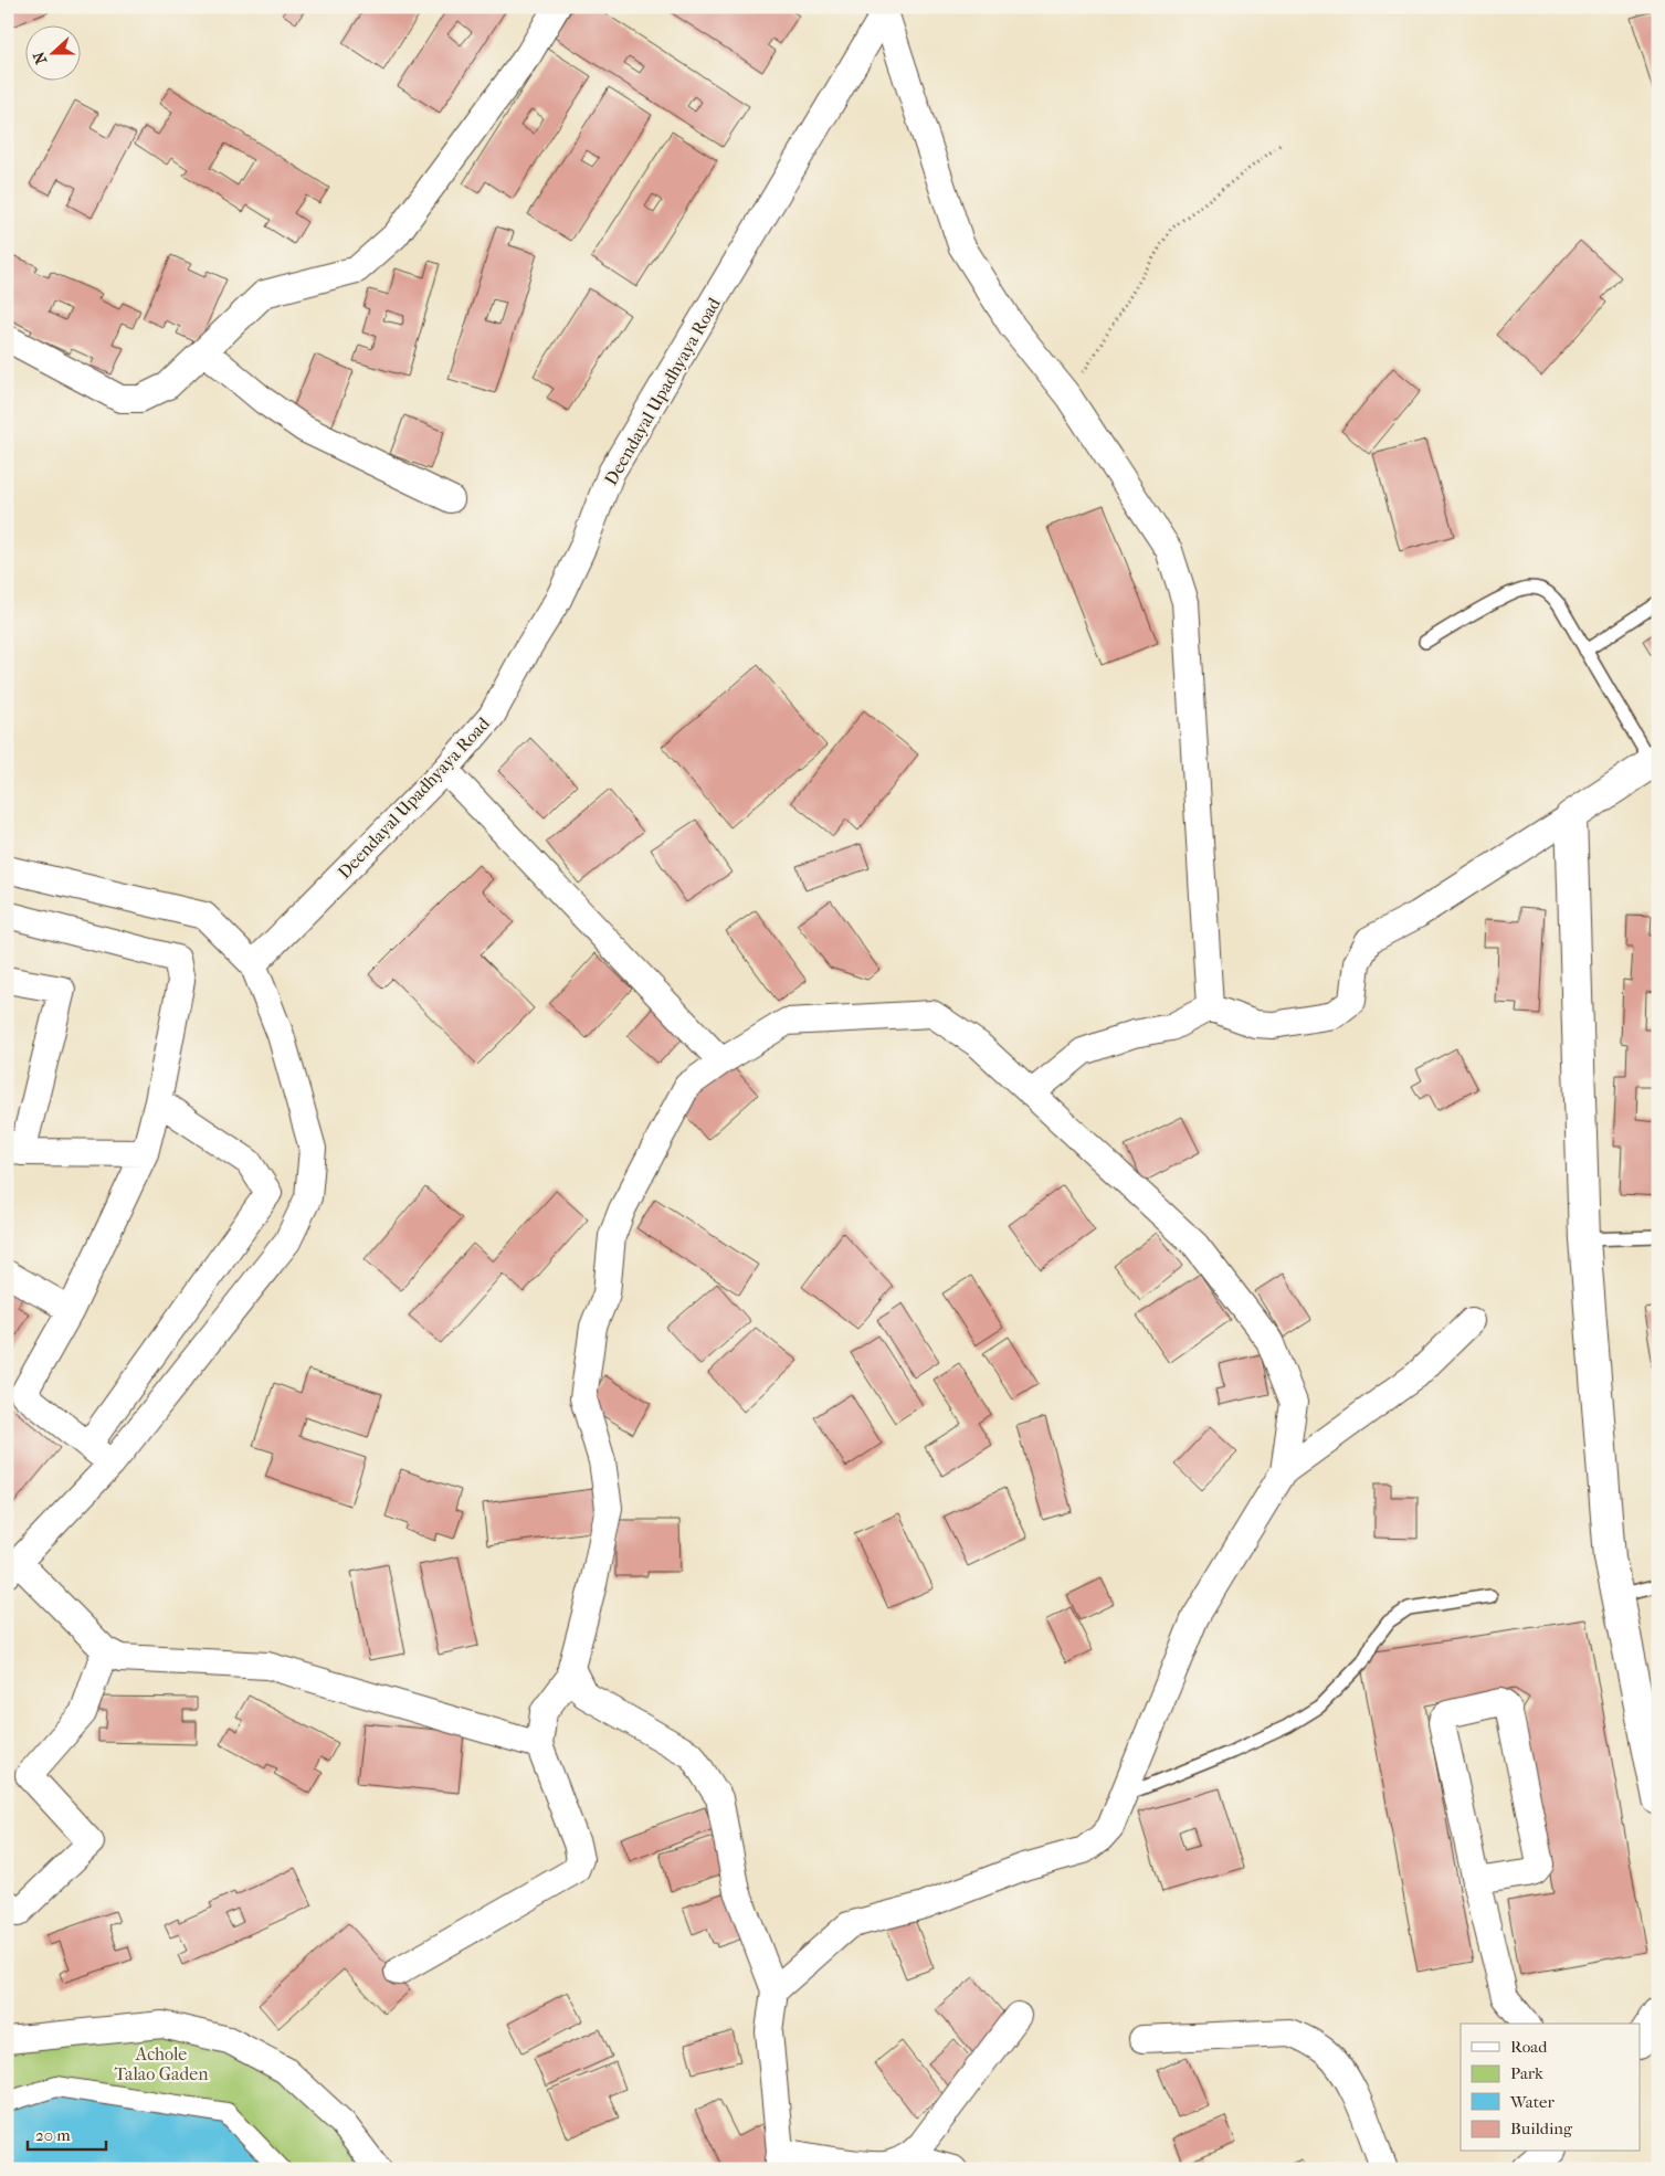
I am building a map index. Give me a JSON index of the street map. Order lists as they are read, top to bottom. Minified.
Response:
{"streets":{"street":["Deendayal Upadhyaya Road"]},"parks":["Achole Talao Gaden"],"legend":["Road","Park","Water","Building"],"scale_bar":"20 m","north":"left"}
